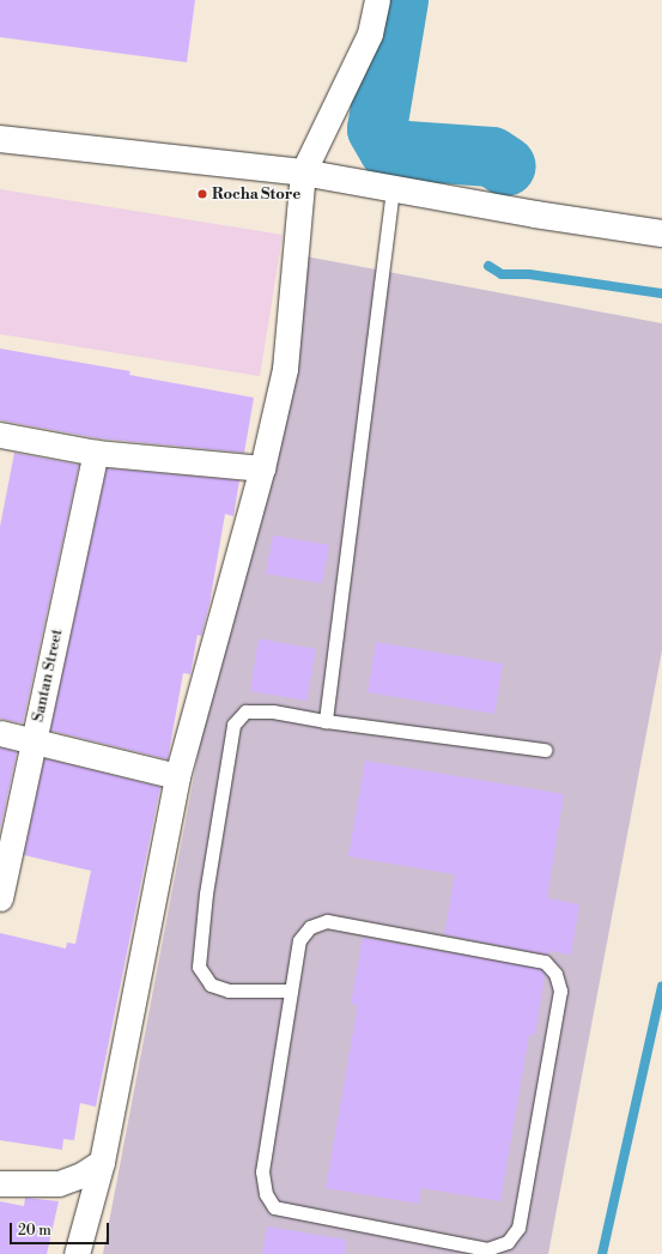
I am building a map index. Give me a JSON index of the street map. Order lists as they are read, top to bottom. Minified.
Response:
{"streets":{"street":["Santan Street"]},"places":["Rocha Store"],"scale_bar":"20 m"}
